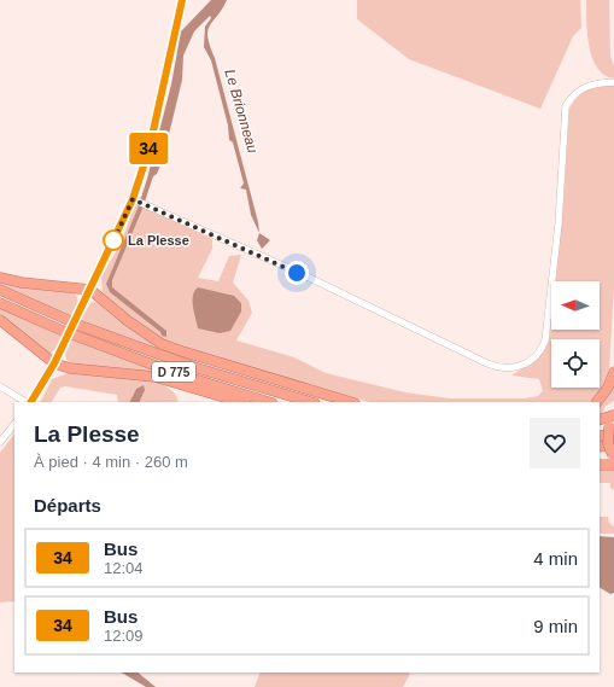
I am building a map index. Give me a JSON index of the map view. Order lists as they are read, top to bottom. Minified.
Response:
{"streets":{"highway":["D 775"]},"water":["Le Brionneau"],"places":["La Plesse"],"lines":["bus line 34"],"north":"left","page":{"on_map":"34","heading":[["La Plesse","À pied · 4 min · 260 m"],"Départs"],"list":[{"mark":"34","name":"Bus","note":"12:04","value":"4 min"},{"mark":"34","name":"Bus","note":"12:09","value":"9 min"}]}}
